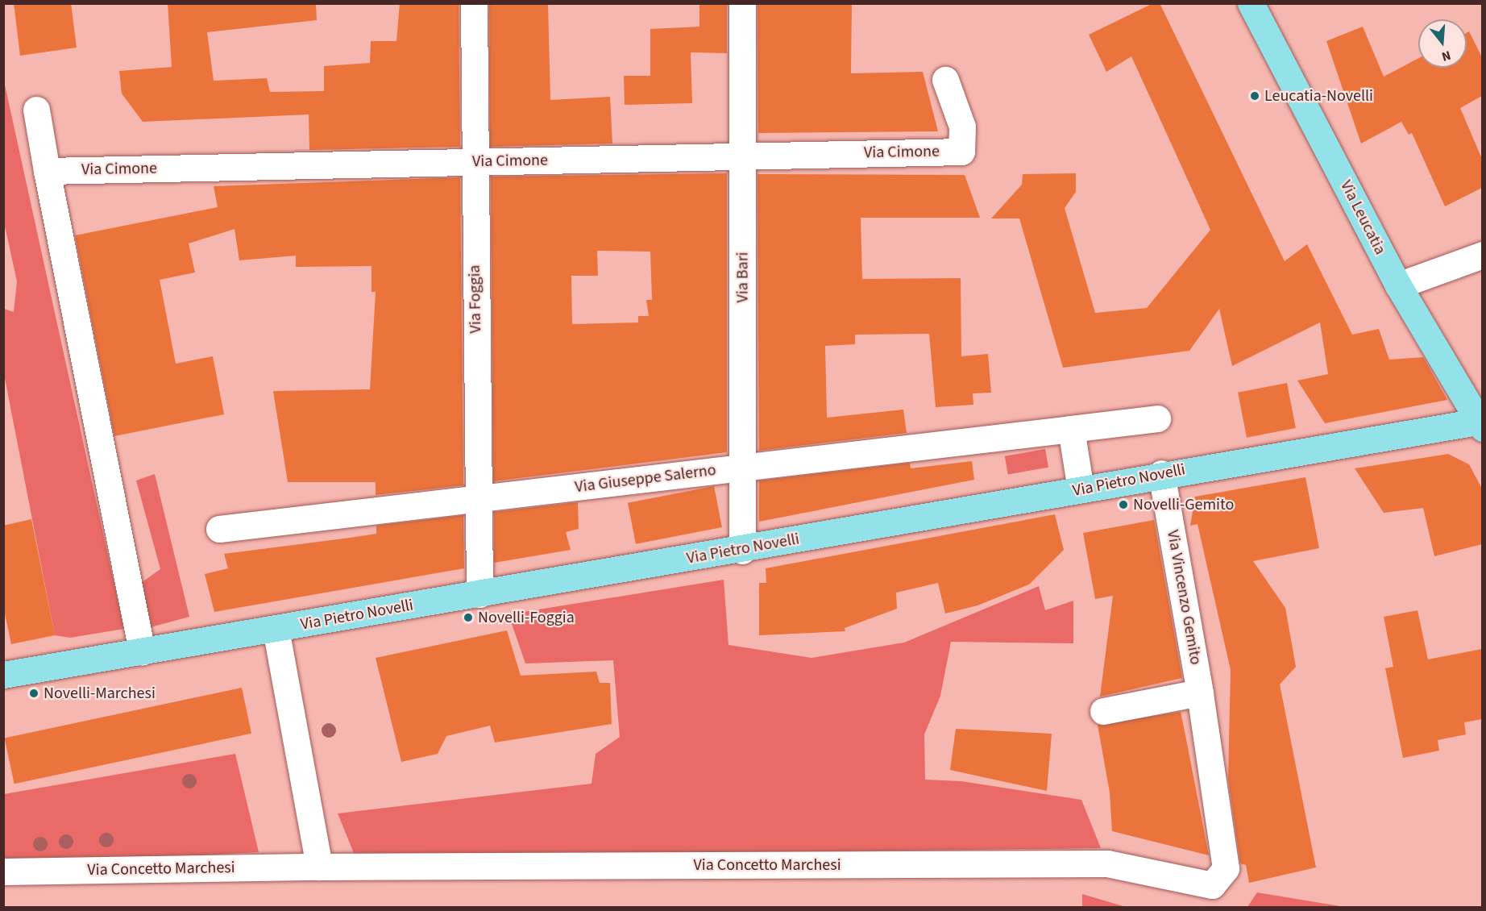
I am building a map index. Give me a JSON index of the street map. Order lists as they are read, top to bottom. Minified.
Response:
{"streets":{"main road":["Via Leucatia","Via Pietro Novelli"],"street":["Via Cimone","Via Bari","Via Foggia","Via Giuseppe Salerno","Via Vincenzo Gemito","Via Concetto Marchesi"]},"crossings":[["Via Cimone","Via Bari"],["Via Cimone","Via Foggia"],["Via Leucatia","Via Pietro Novelli"],["Via Bari","Via Giuseppe Salerno"],["Via Bari","Via Pietro Novelli"],["Via Foggia","Via Giuseppe Salerno"],["Via Foggia","Via Pietro Novelli"],["Via Pietro Novelli","Via Vincenzo Gemito"],["Via Vincenzo Gemito","Via Concetto Marchesi"]],"places":["Leucatia-Novelli","Novelli-Gemito","Novelli-Foggia","Novelli-Marchesi"],"north":"bottom"}
